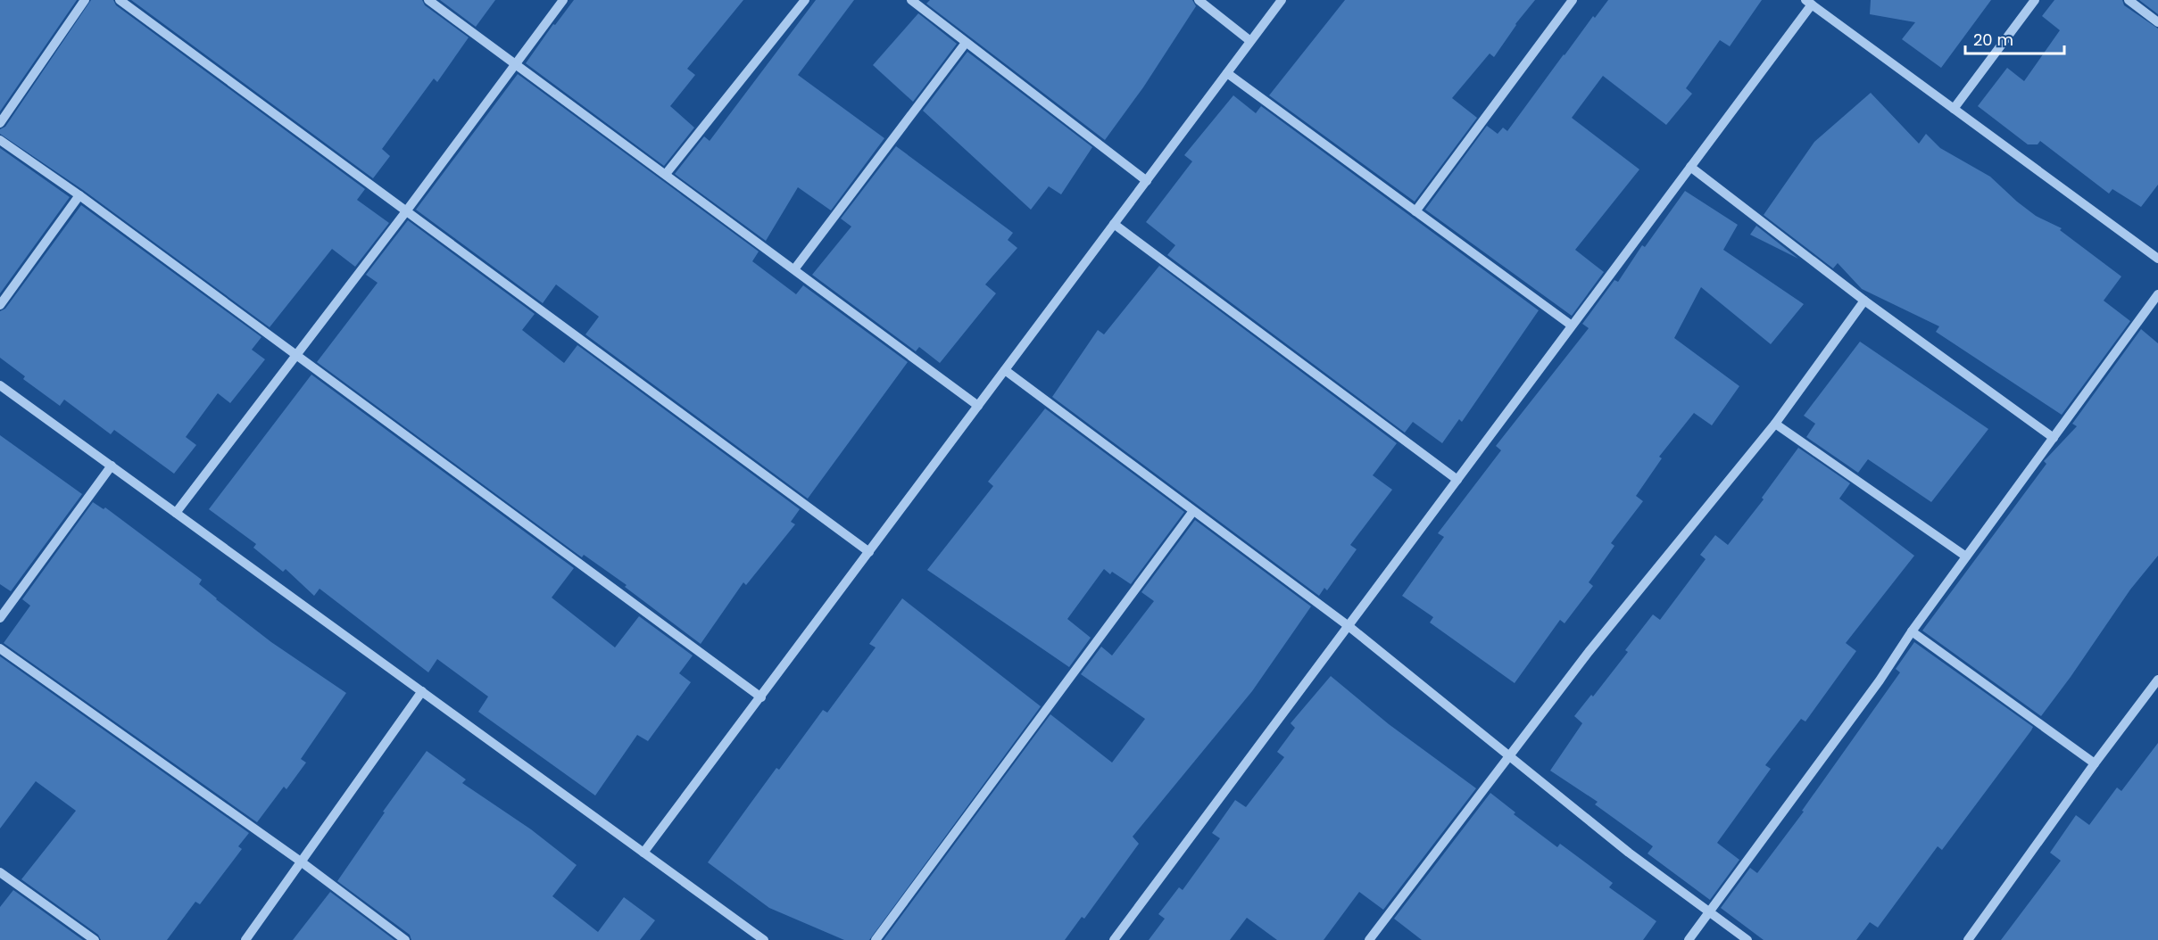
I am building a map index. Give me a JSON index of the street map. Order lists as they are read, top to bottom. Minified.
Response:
{"scale_bar":"20 m"}
